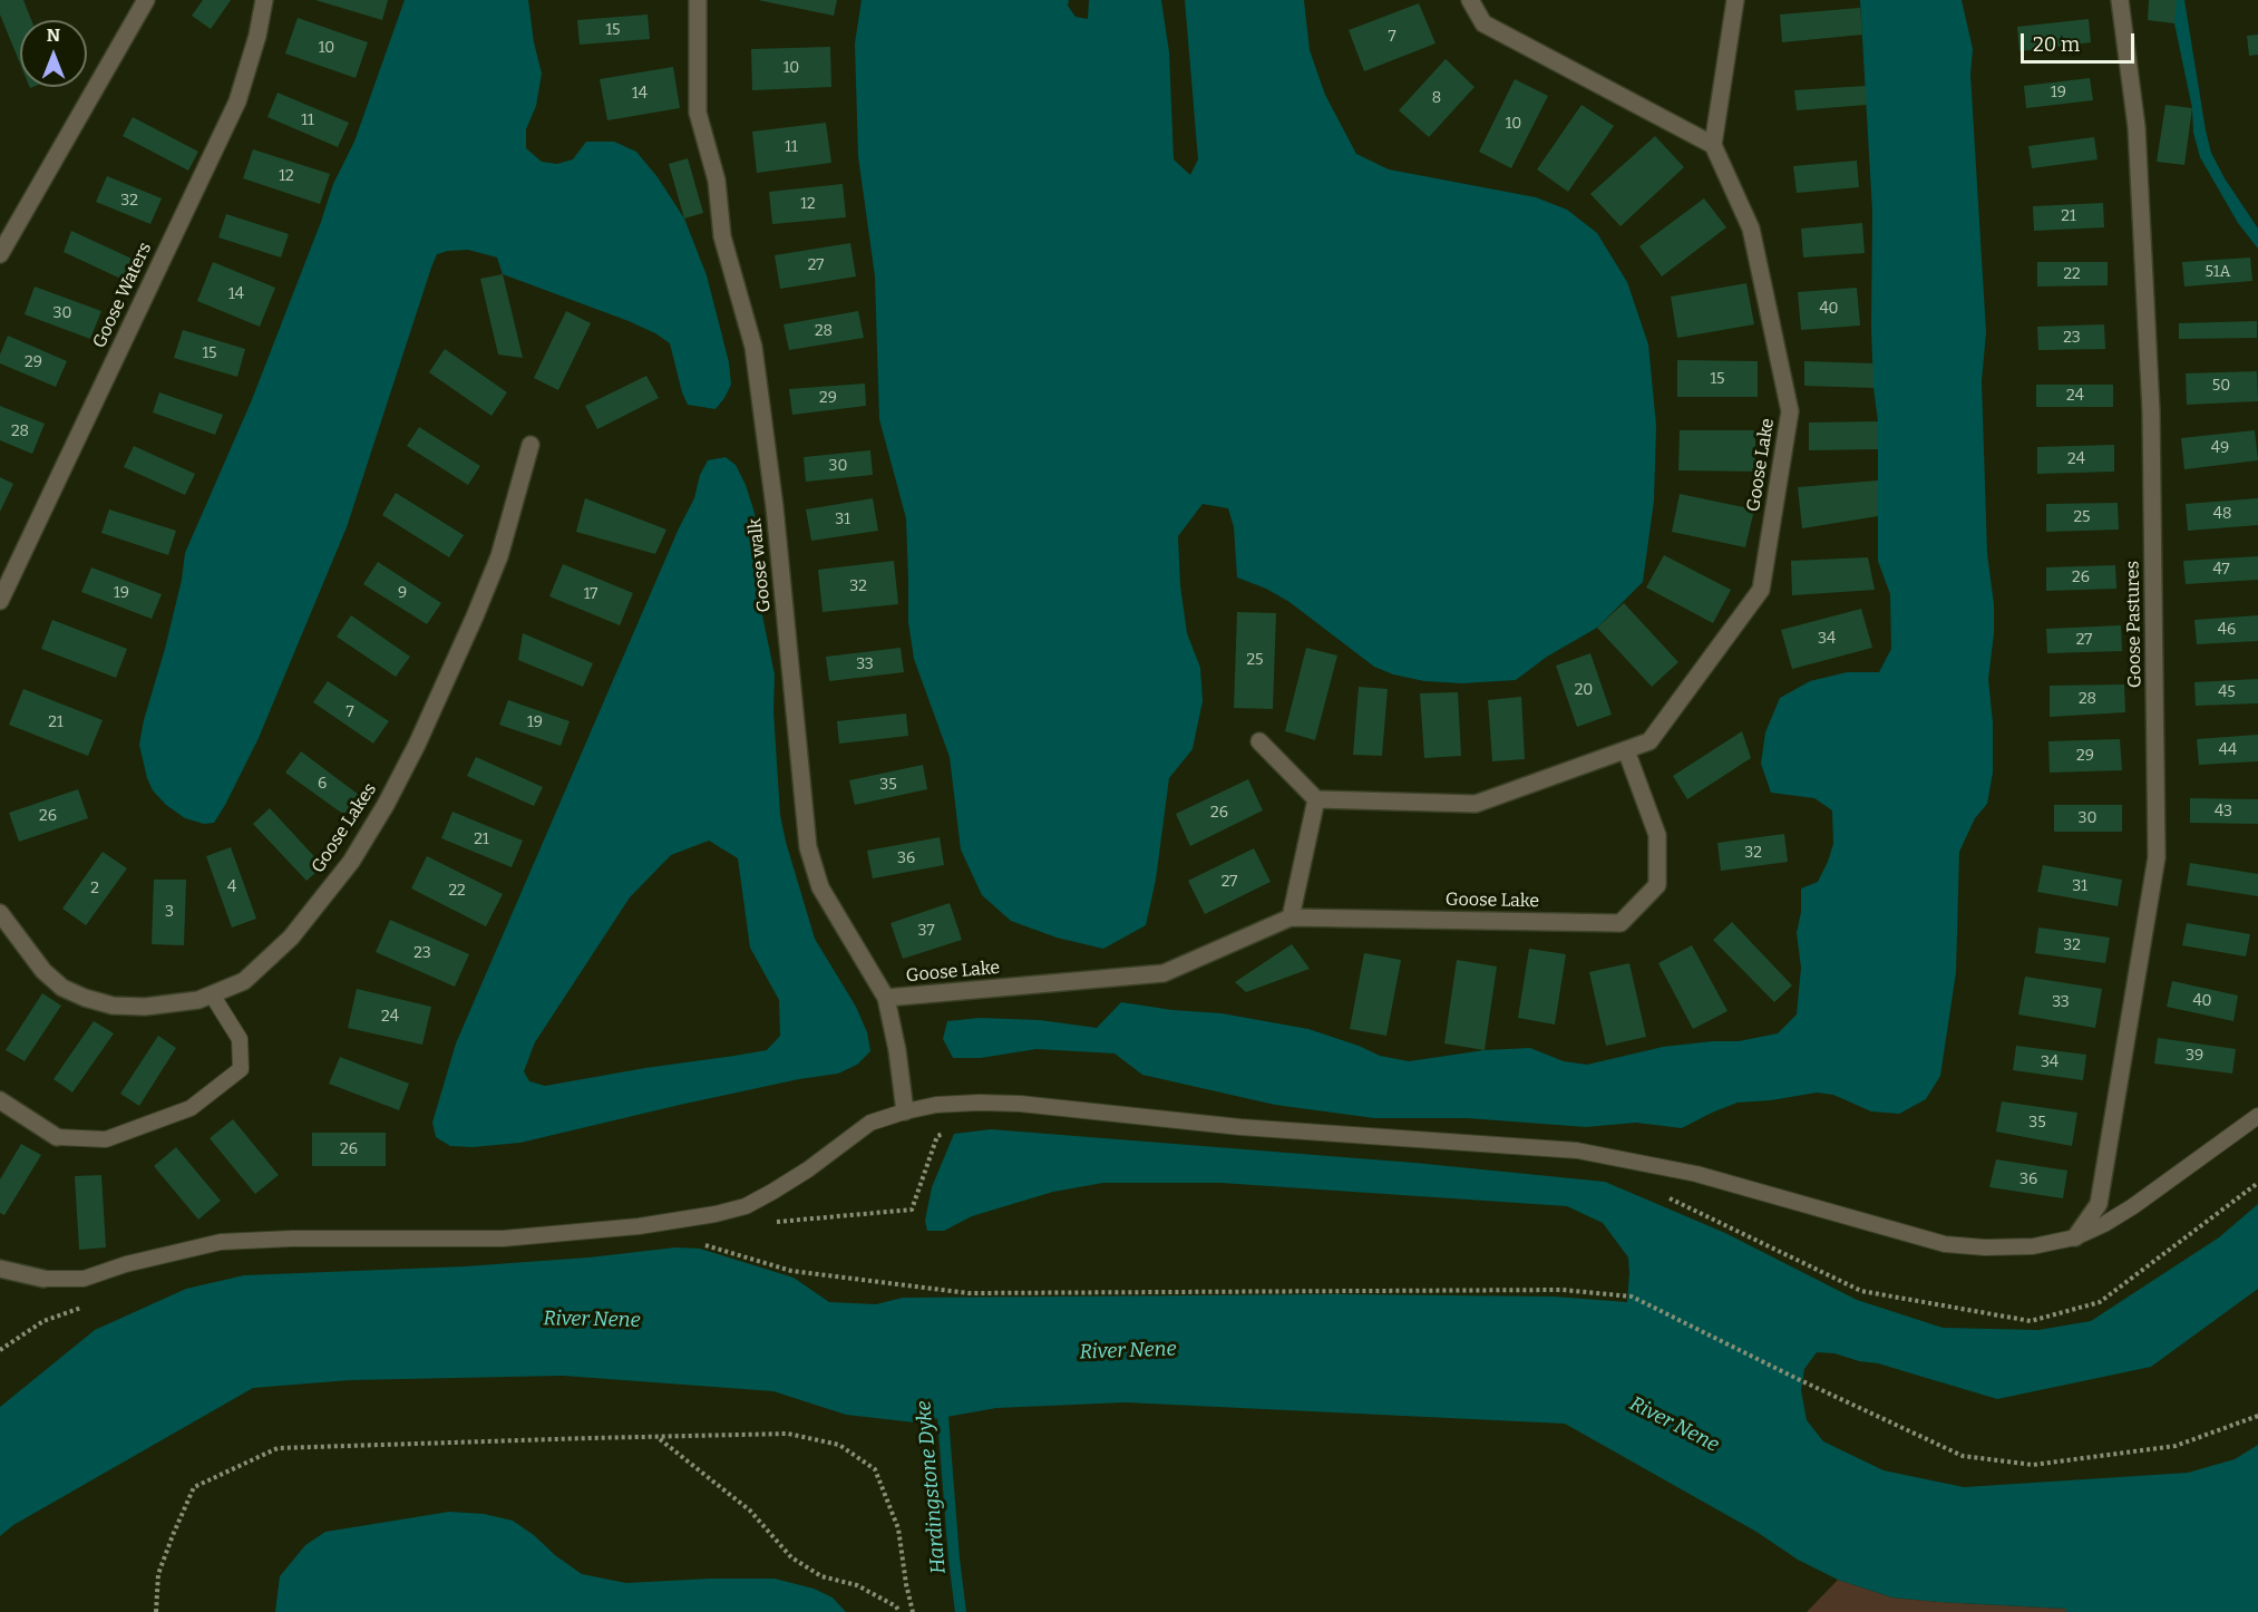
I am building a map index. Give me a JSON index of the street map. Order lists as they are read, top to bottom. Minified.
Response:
{"streets":{"street":["Goose Waters","Goose Lake","Goose walk","Goose Pastures","Goose Lakes"]},"crossings":[["Goose Lake","Goose walk"]],"water":["River Nene","Hardingstone Dyke"],"house_numbers":["15","7","10","10","19","14","8","11","10","11","12","32","12","21","27","51A","22","14","40","30","28","23","15","29","15","50","24","29","28","49","24","30","48","25","31","47","26","32","19","9","17","46","34","27","25","33","20","45","28","7","21","19","44","29","6","35","43","26","26","30","21","32","36","27","31","4","2","22","3","37","32","23","40","33","24","39","34","35","26","36"],"scale_bar":"20 m","north":"top"}
